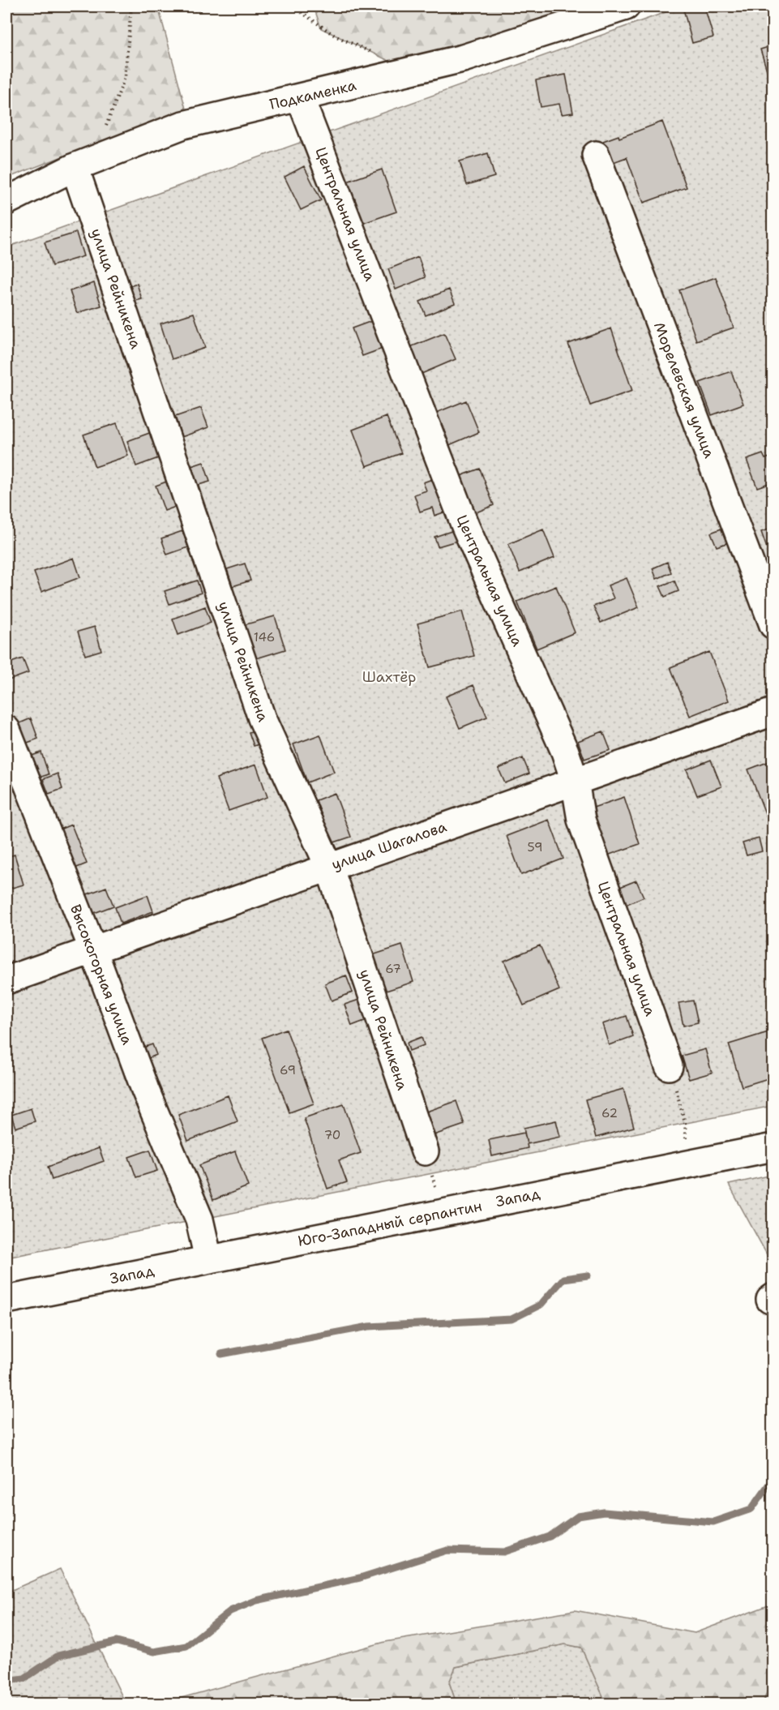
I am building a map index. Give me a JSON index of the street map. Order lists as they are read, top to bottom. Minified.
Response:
{"streets":{"street":["Подкаменка","Центральная улица","улица Рейникена","Морелевская улица","улица Шагалова","Высокогорная улица","Юго-Западный серпантин"]},"crossings":[["Подкаменка","Центральная улица"],["Подкаменка","улица Рейникена"],["Центральная улица","улица Шагалова"],["улица Рейникена","улица Шагалова"],["улица Шагалова","Высокогорная улица"],["Высокогорная улица","Юго-Западный серпантин"]],"parks":["Шахтёр"],"house_numbers":["146","59","67","69","62","70"]}
